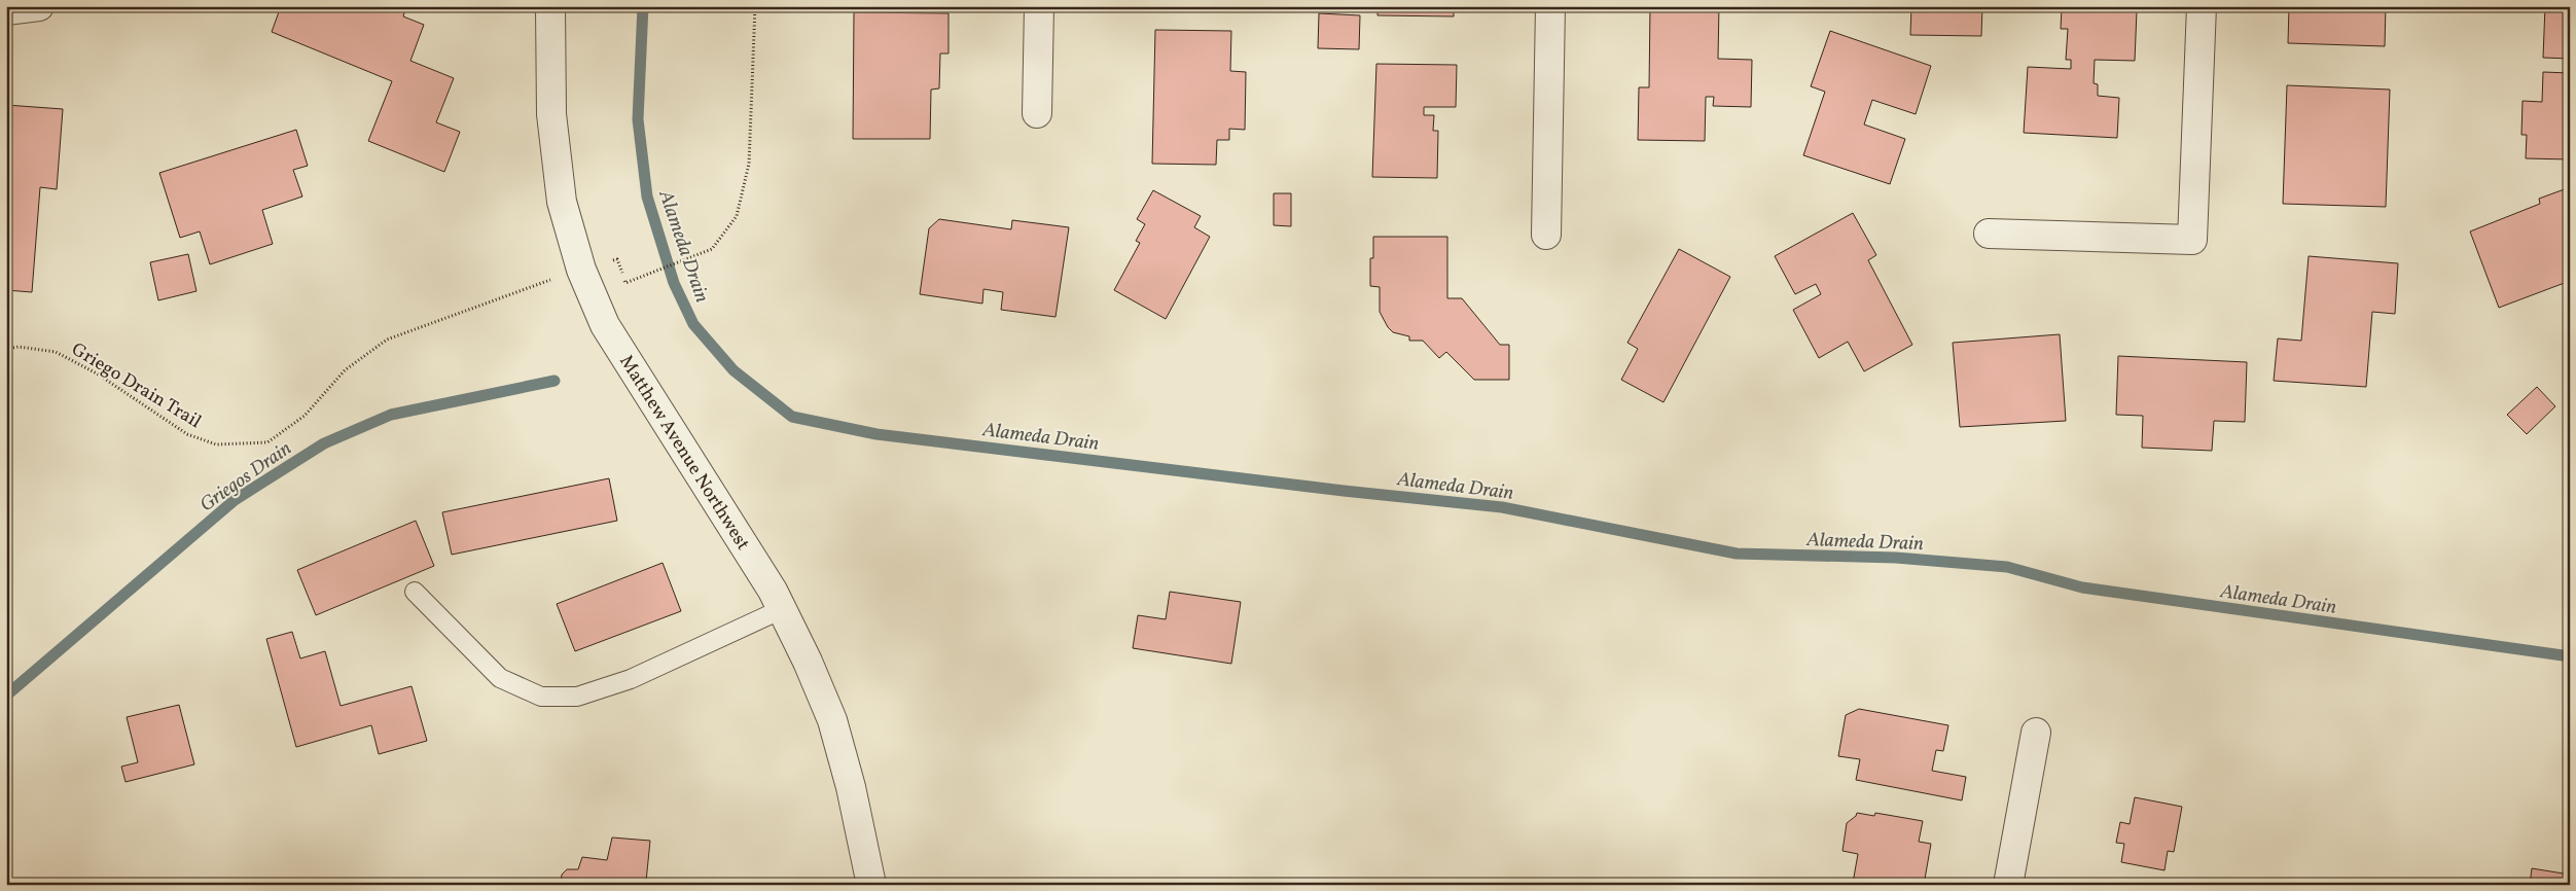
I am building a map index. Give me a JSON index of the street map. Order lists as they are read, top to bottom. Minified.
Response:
{"streets":{"street":["Matthew Avenue Northwest"],"path":["Griego Drain Trail"]},"water":["Alameda Drain","Griegos Drain"]}
